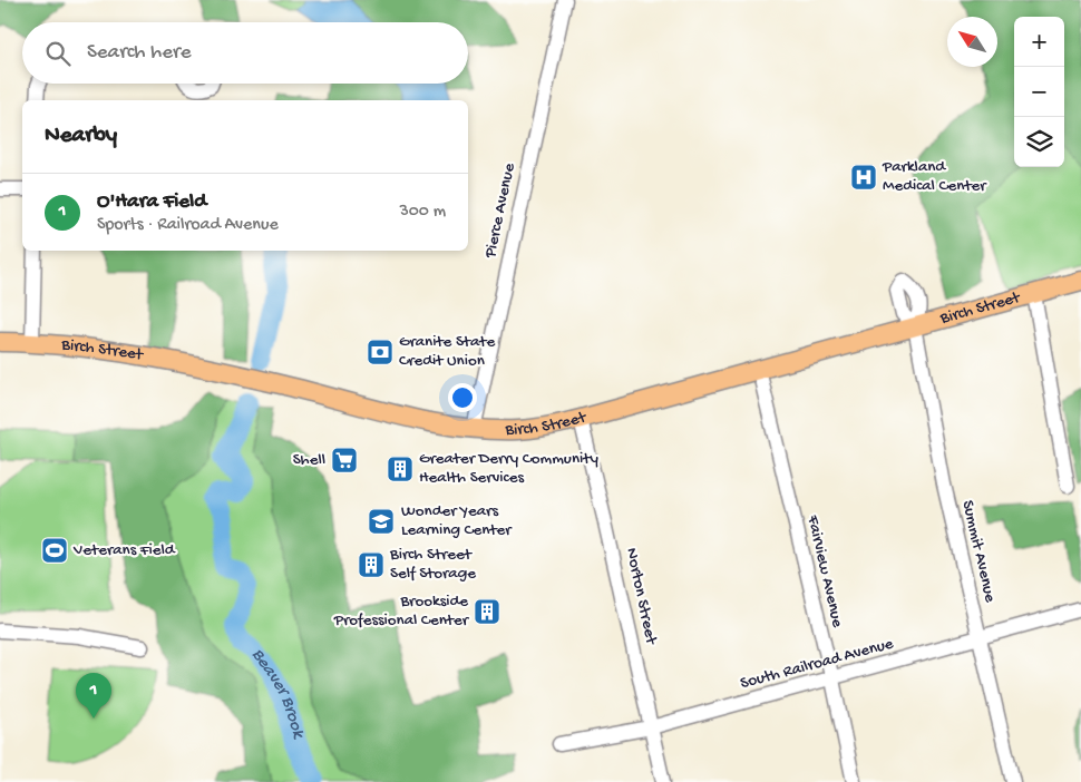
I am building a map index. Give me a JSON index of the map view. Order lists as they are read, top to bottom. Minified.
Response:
{"streets":{"main road":["Birch Street"],"street":["Pierce Avenue","Summit Avenue","Fairview Avenue","Norton Street","South Railroad Avenue"]},"crossings":[["Pierce Avenue","Birch Street"],["Birch Street","Summit Avenue"],["Birch Street","Fairview Avenue"],["Birch Street","Norton Street"],["Summit Avenue","South Railroad Avenue"],["Fairview Avenue","South Railroad Avenue"],["Norton Street","South Railroad Avenue"]],"water":["Beaver Brook"],"places":{"hospital":["Parkland Medical Center"],"bank":["Granite State Credit Union"],"supermarket":["Shell"],"building":["Greater Derry Community Health Services","Birch Street Self Storage","Brookside Professional Center"],"school or university":["Wonder Years Learning Center"],"sports":["Veterans Field"]},"north":"top left","page":{"map_buttons":["+","−"],"search":"Search here","heading":"Nearby","list":[{"mark":"1","name":"O'Hara Field","note":"Sports · Railroad Avenue","value":"300 m"}],"pins":"1"}}
